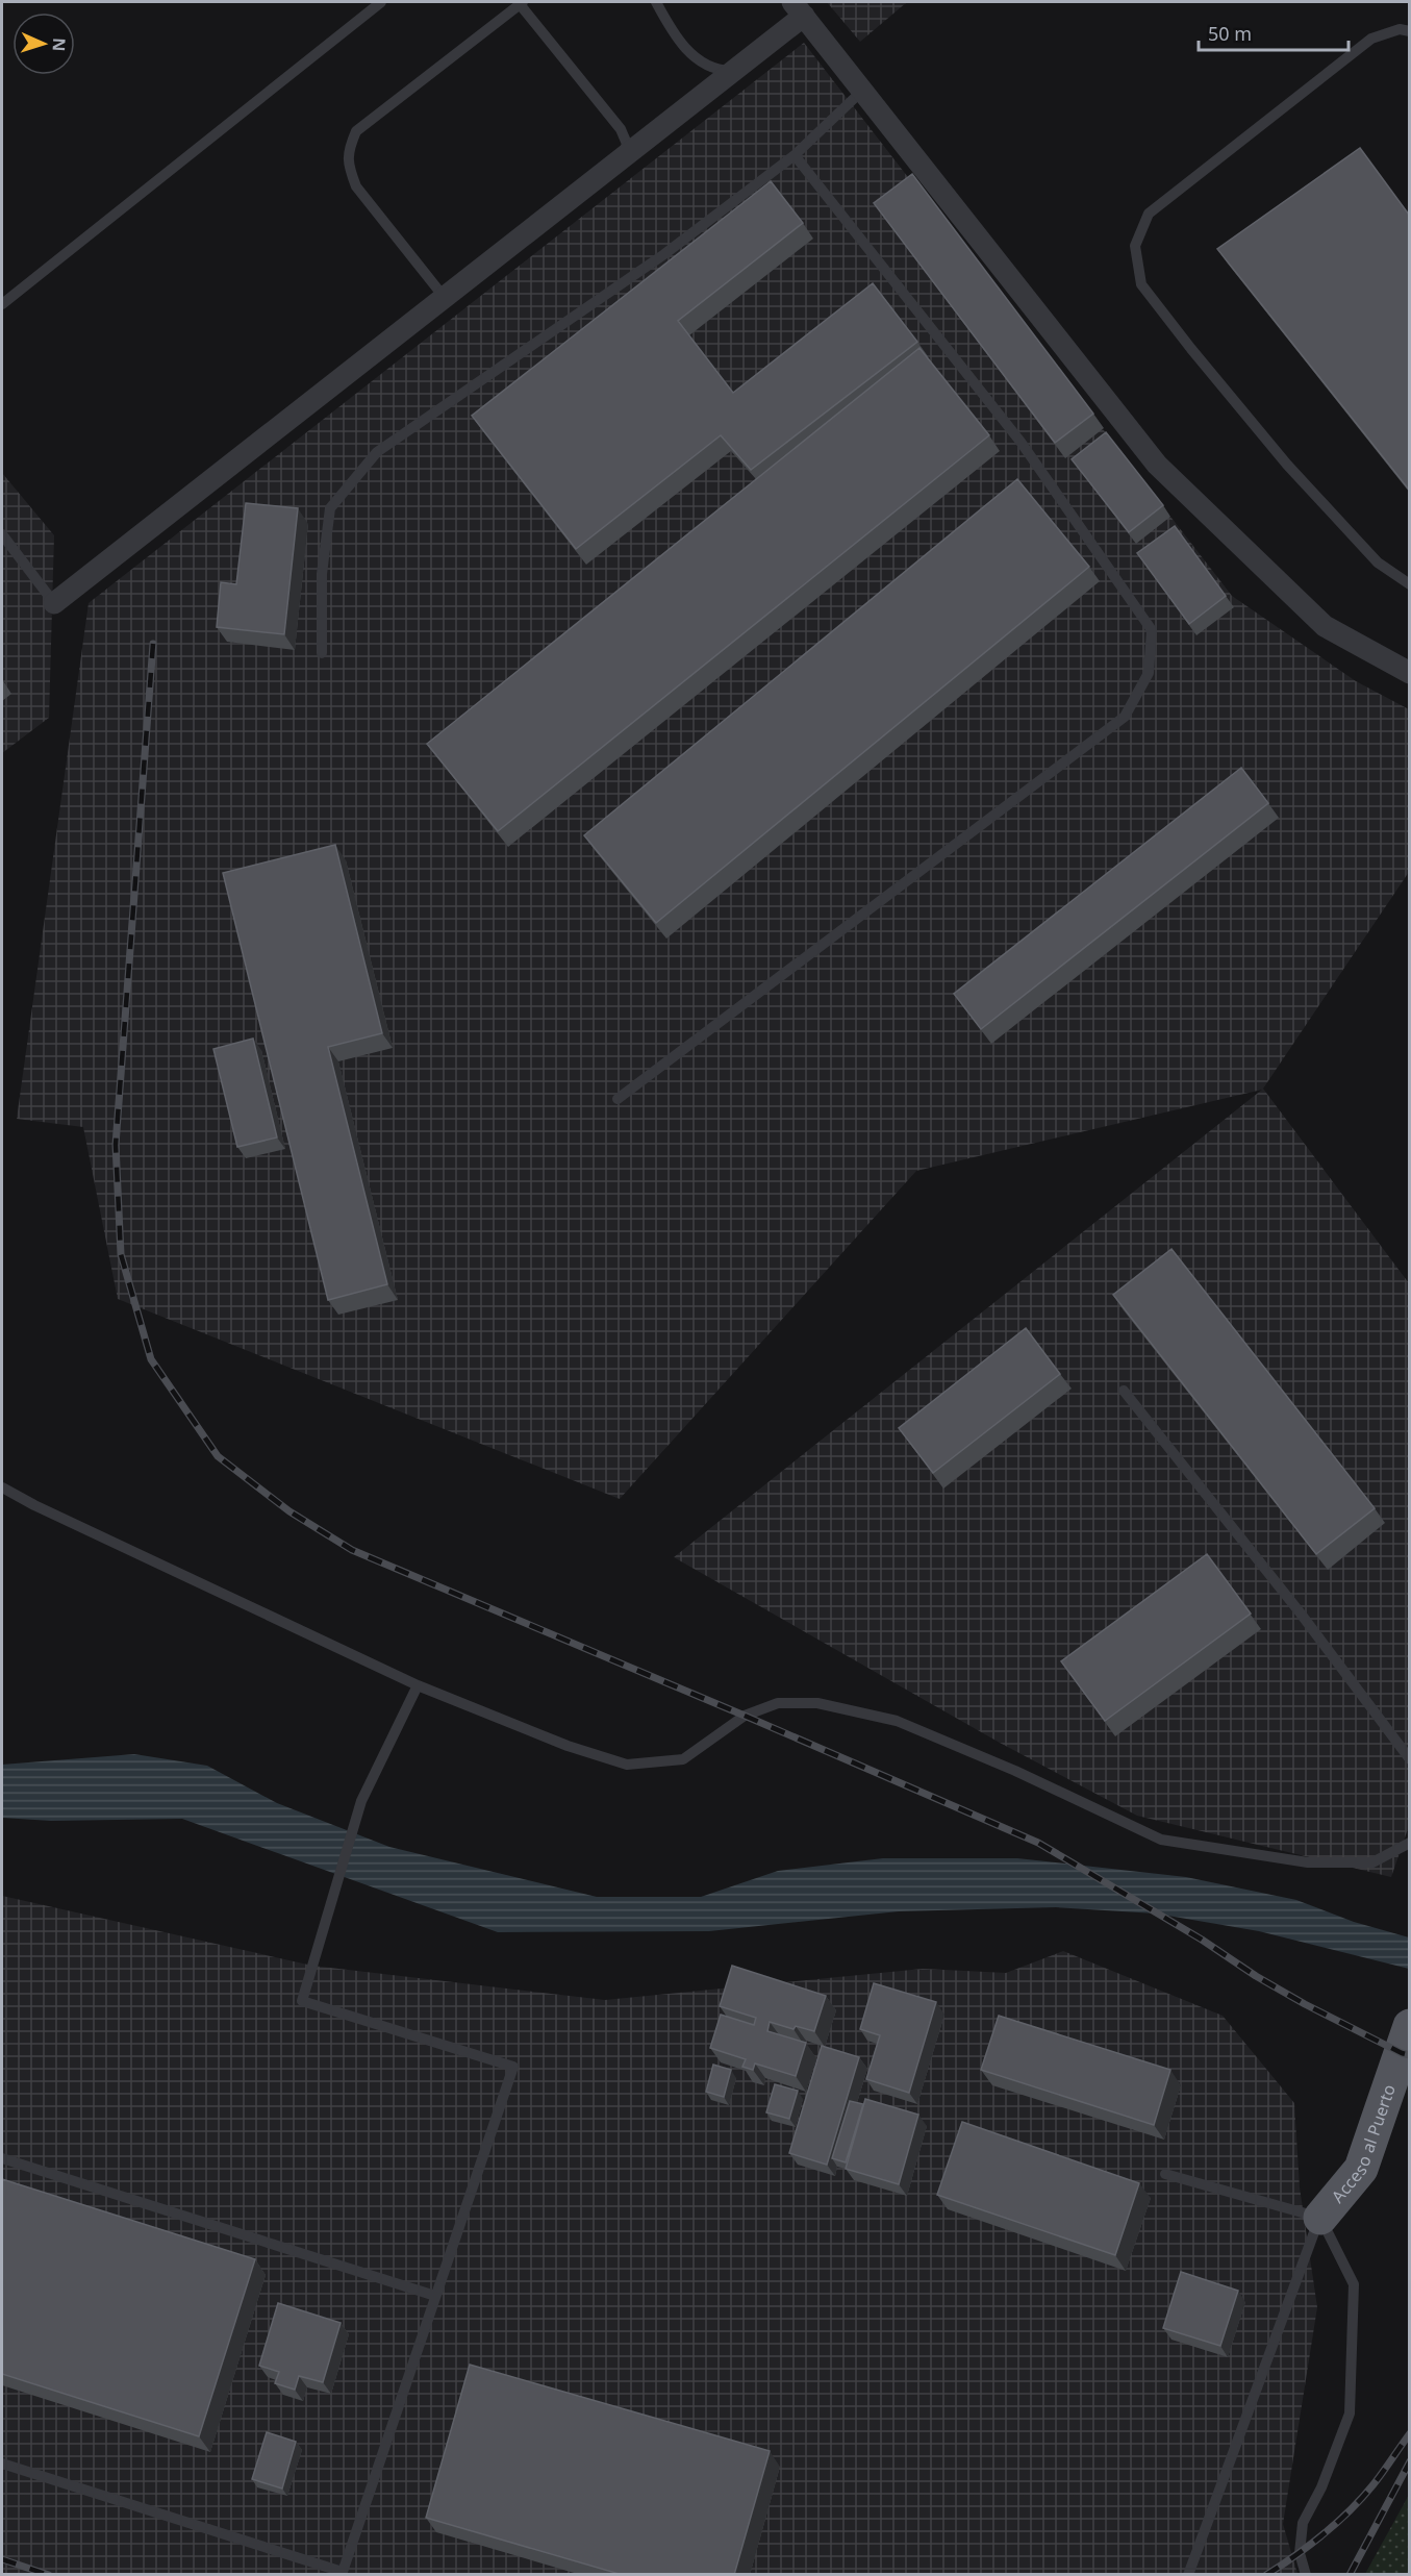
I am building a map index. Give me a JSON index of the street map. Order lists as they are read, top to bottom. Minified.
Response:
{"streets":{"main road":["Acceso al Puerto"]},"scale_bar":"50 m","north":"right"}
